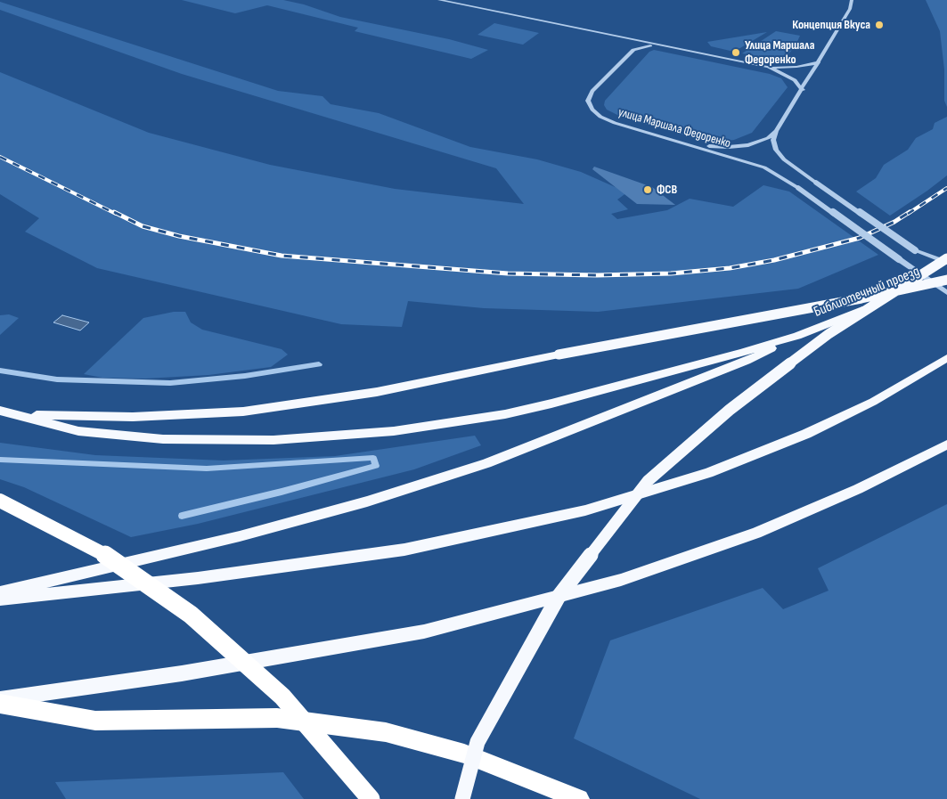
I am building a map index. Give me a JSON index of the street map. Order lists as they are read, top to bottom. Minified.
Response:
{"streets":{"main road":["Библиотечный проезд"],"street":["улица Маршала Федоренко"]},"crossings":[["улица Маршала Федоренко","Библиотечный проезд"]],"places":["Концепция Вкуса","Улица Маршала Федоренко","ФСВ"]}
